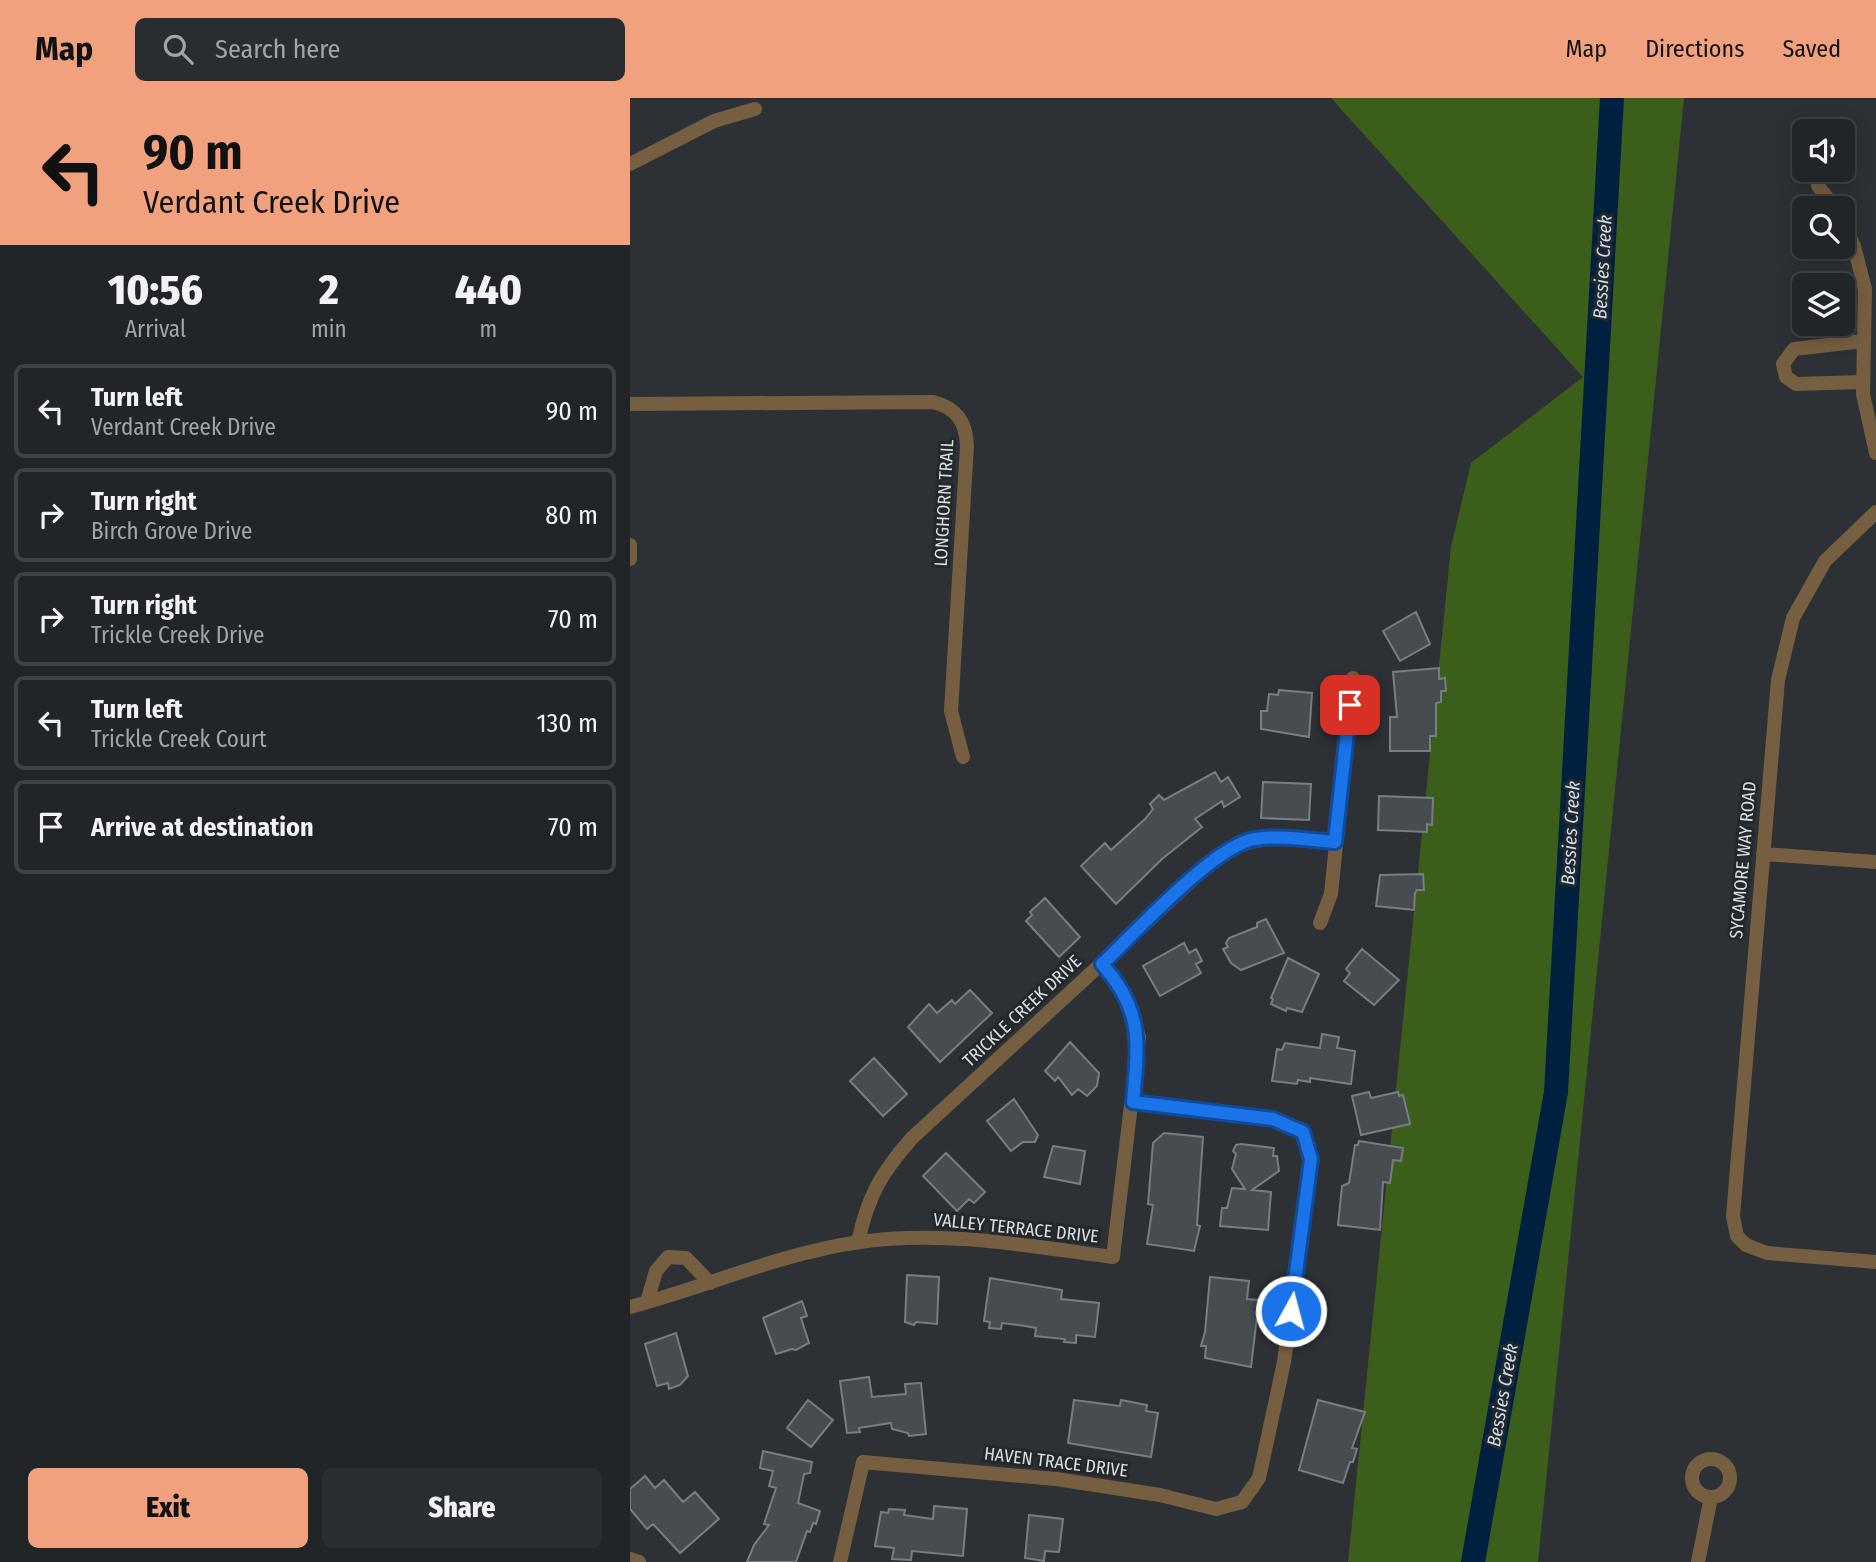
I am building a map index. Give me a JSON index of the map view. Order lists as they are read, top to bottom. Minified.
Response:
{"streets":{"street":["LONGHORN TRAIL","SYCAMORE WAY ROAD","TRICKLE CREEK DRIVE","VALLEY TERRACE DRIVE","HAVEN TRACE DRIVE"]},"crossings":[["TRICKLE CREEK DRIVE","VALLEY TERRACE DRIVE"],["VALLEY TERRACE DRIVE","HAVEN TRACE DRIVE"]],"water":["Bessies Creek"],"page":{"header":"Map","search":"Search here","nav":["Map","Directions","Saved"],"turn":["90 m","Verdant Creek Drive"],"eta":["10:56","Arrival","2","min","440","m"],"list":[{"name":"Turn left","note":"Verdant Creek Drive","value":"90 m"},{"name":"Turn right","note":"Birch Grove Drive","value":"80 m"},{"name":"Turn right","note":"Trickle Creek Drive","value":"70 m"},{"name":"Turn left","note":"Trickle Creek Court","value":"130 m"},{"name":"Arrive at destination","value":"70 m"}],"buttons":["Exit","Share"]}}
